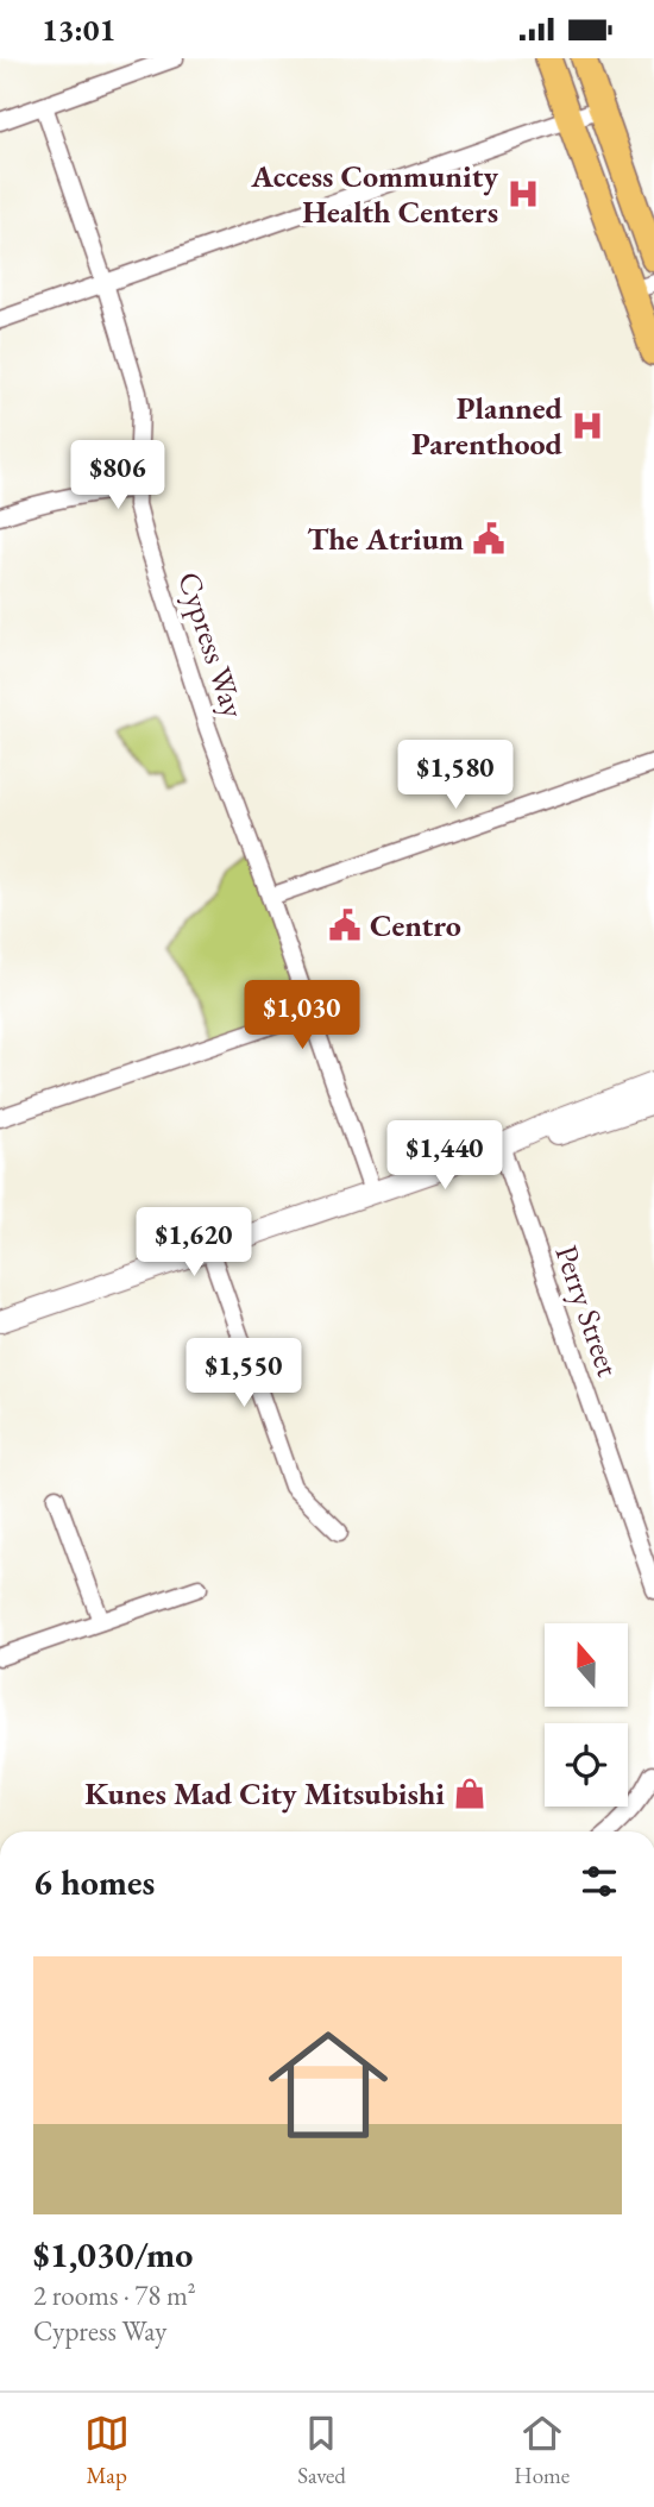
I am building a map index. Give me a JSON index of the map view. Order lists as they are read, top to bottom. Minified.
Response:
{"streets":{"street":["Cypress Way","Perry Street"]},"places":{"hospital":["Access Community Health Centers","Planned Parenthood"],"public building":["The Atrium","Centro"],"shop":["Kunes Mad City Mitsubishi"]},"north":"top","page":{"status":"13:01","price":["$806","$1,580","$1,030","$1,440","$1,620","$1,550"],"heading":"6 homes","list":[{"name":"$1,030/mo","note":"2 rooms · 78 m² · Cypress Way"}],"tabs":["Map","Saved","Home"]}}
